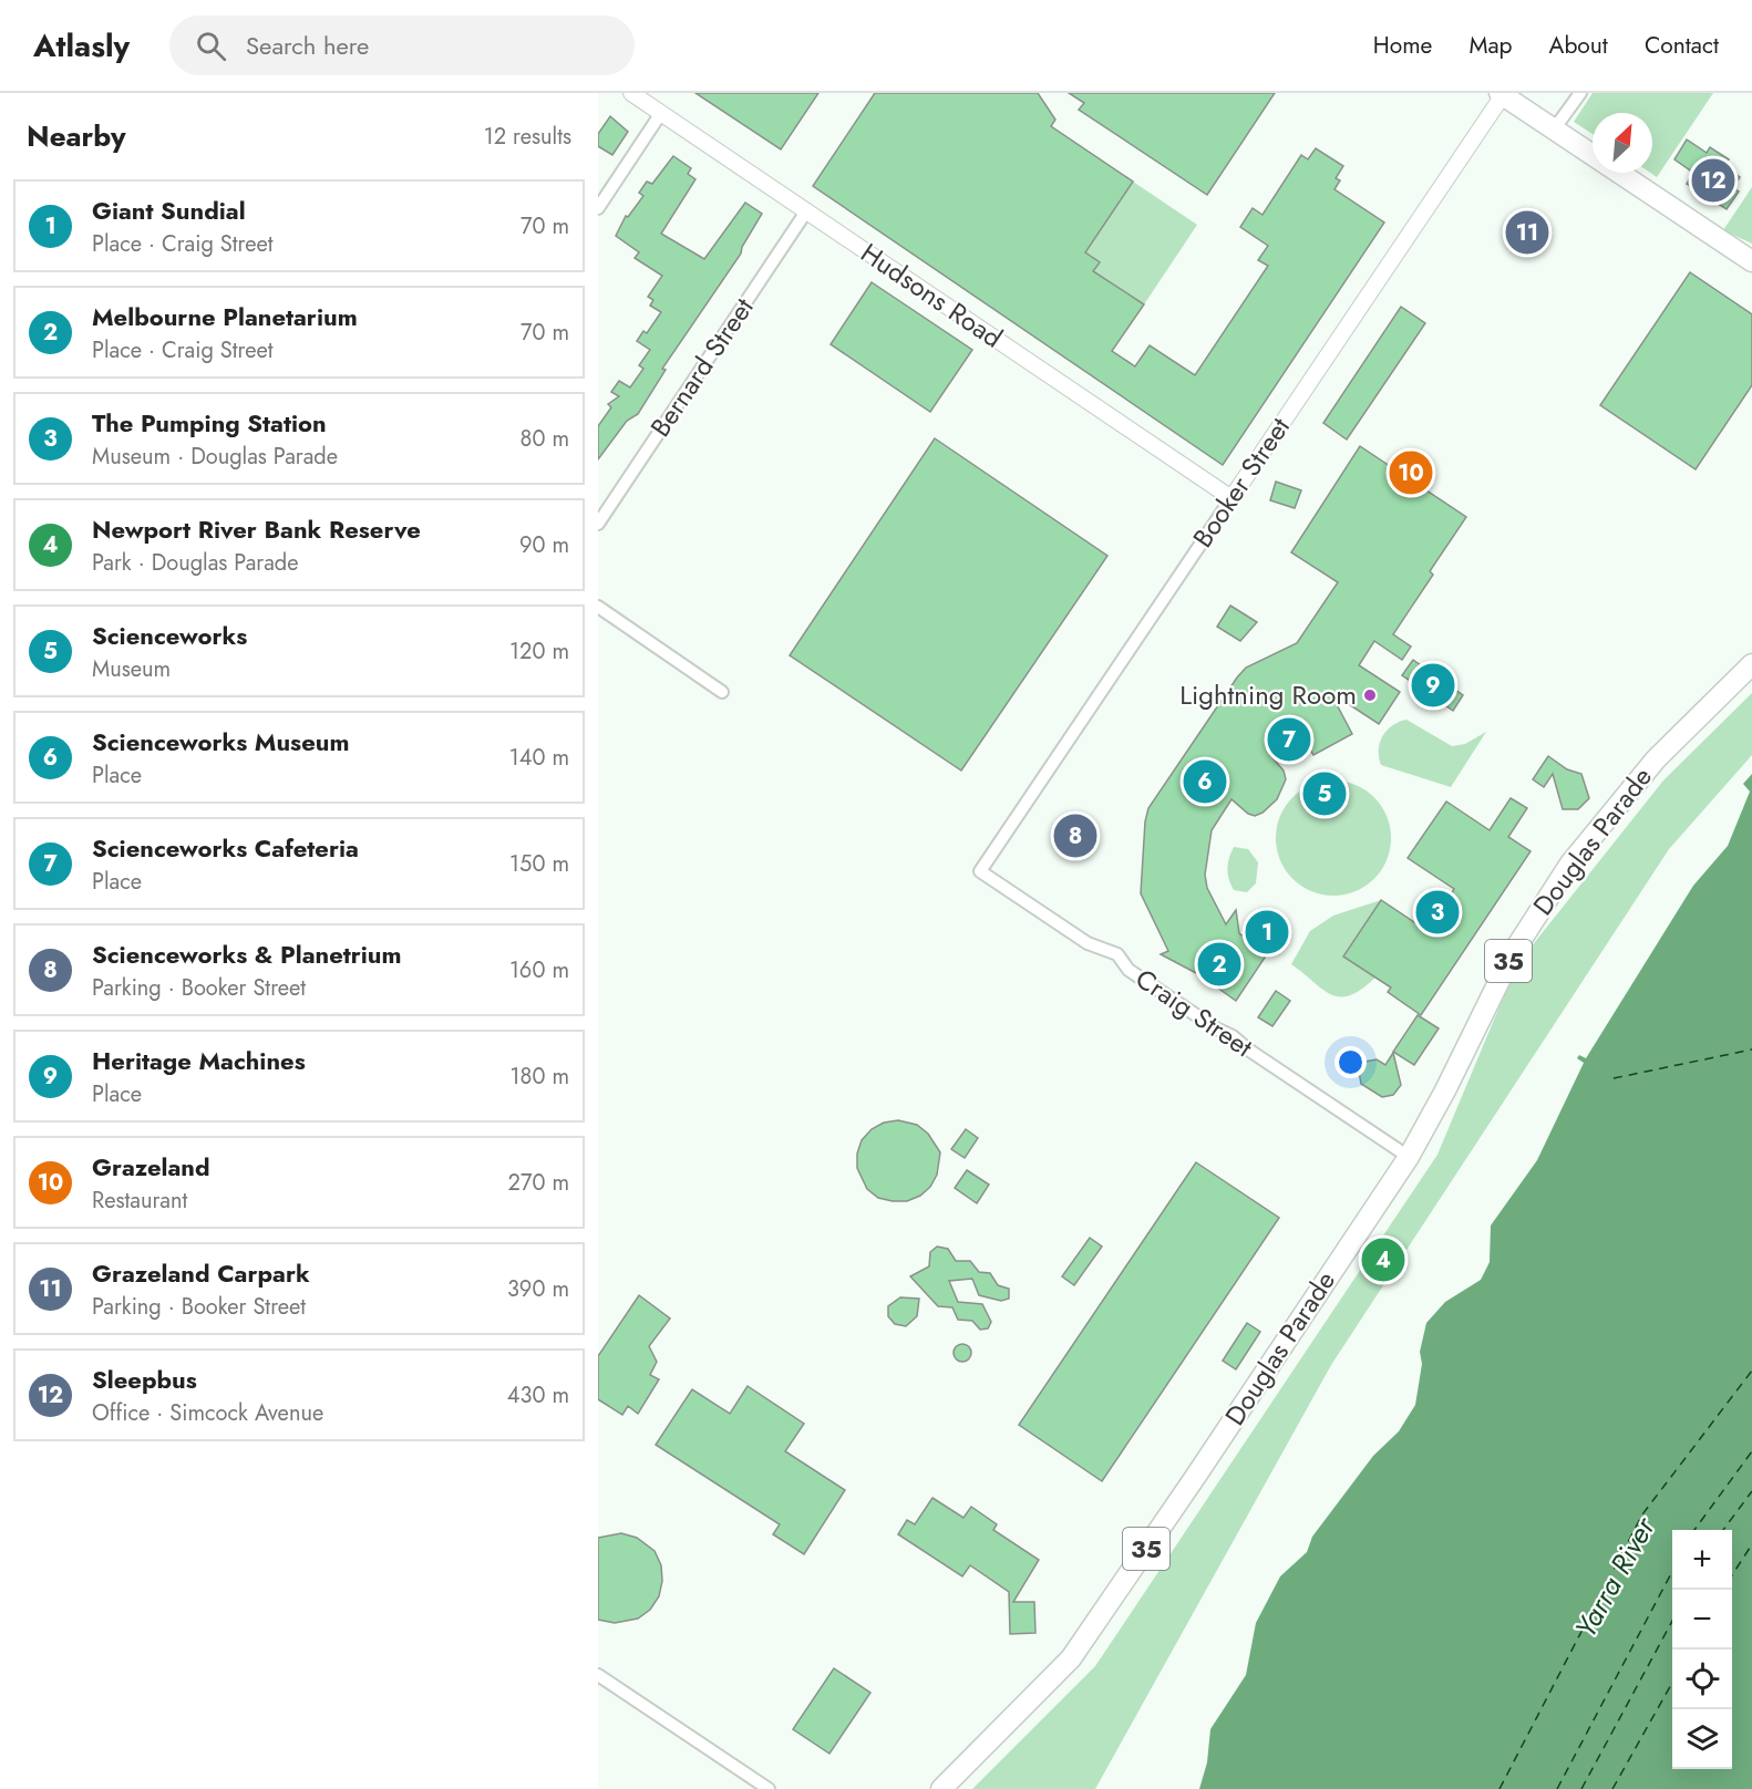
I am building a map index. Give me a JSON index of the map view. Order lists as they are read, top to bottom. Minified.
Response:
{"streets":{"main road":["Douglas Parade","35"],"street":["Hudsons Road","Bernard Street","Booker Street","Craig Street"]},"crossings":[["Hudsons Road","Bernard Street"],["Hudsons Road","Booker Street"],["Booker Street","Craig Street"],["Douglas Parade","Craig Street"]],"water":["Yarra River"],"places":["Lightning Room"],"north":"top right","page":{"header":"Atlasly","search":"Search here","nav":["Home","Map","About","Contact"],"heading":["Nearby","12 results"],"pins":["12","11","10","9","7","6","5","8","3","1","2","4"],"list":[{"mark":"1","name":"Giant Sundial","note":"Place · Craig Street","value":"70 m"},{"mark":"2","name":"Melbourne Planetarium","note":"Place · Craig Street","value":"70 m"},{"mark":"3","name":"The Pumping Station","note":"Museum · Douglas Parade","value":"80 m"},{"mark":"4","name":"Newport River Bank Reserve","note":"Park · Douglas Parade","value":"90 m"},{"mark":"5","name":"Scienceworks","note":"Museum","value":"120 m"},{"mark":"6","name":"Scienceworks Museum","note":"Place","value":"140 m"},{"mark":"7","name":"Scienceworks Cafeteria","note":"Place","value":"150 m"},{"mark":"8","name":"Scienceworks & Planetrium","note":"Parking · Booker Street","value":"160 m"},{"mark":"9","name":"Heritage Machines","note":"Place","value":"180 m"},{"mark":"10","name":"Grazeland","note":"Restaurant","value":"270 m"},{"mark":"11","name":"Grazeland Carpark","note":"Parking · Booker Street","value":"390 m"},{"mark":"12","name":"Sleepbus","note":"Office · Simcock Avenue","value":"430 m"}],"map_buttons":["+","−"]}}
